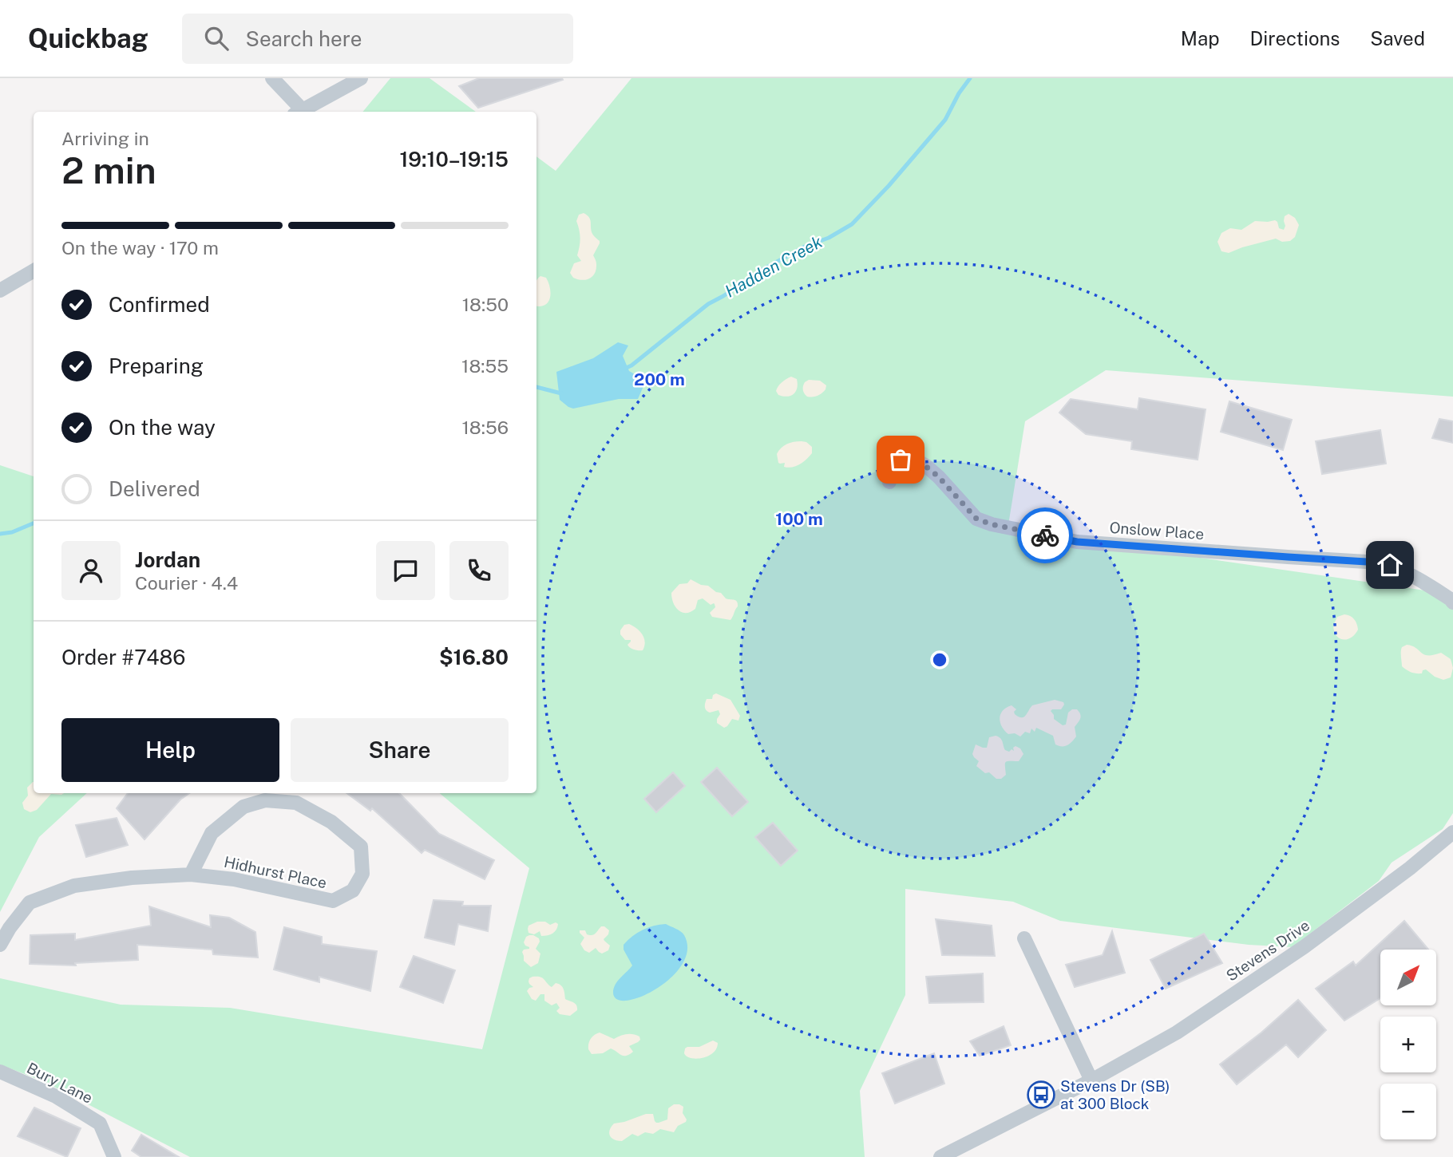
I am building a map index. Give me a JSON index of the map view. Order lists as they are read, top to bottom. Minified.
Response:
{"streets":{"street":["Onslow Place","Hidhurst Place","Stevens Drive","Bury Lane"]},"water":["Hadden Creek"],"places":{"bus stop":["Stevens Dr (SB) at 300 Block"]},"north":"top right","page":{"header":"Quickbag","search":"Search here","nav":["Map","Directions","Saved"],"heading":["2 min","Arriving in","19:10–19:15"],"panel":["Jordan","Courier · 4.4","Order #7486","$16.80"],"bar":"On the way · 170 m","list":[["Confirmed","18:50"],["Preparing","18:55"],["On the way","18:56"],"Delivered"],"buttons":["Help","Share"],"map_buttons":["+","−"]},"rings":["200 m","100 m"]}
